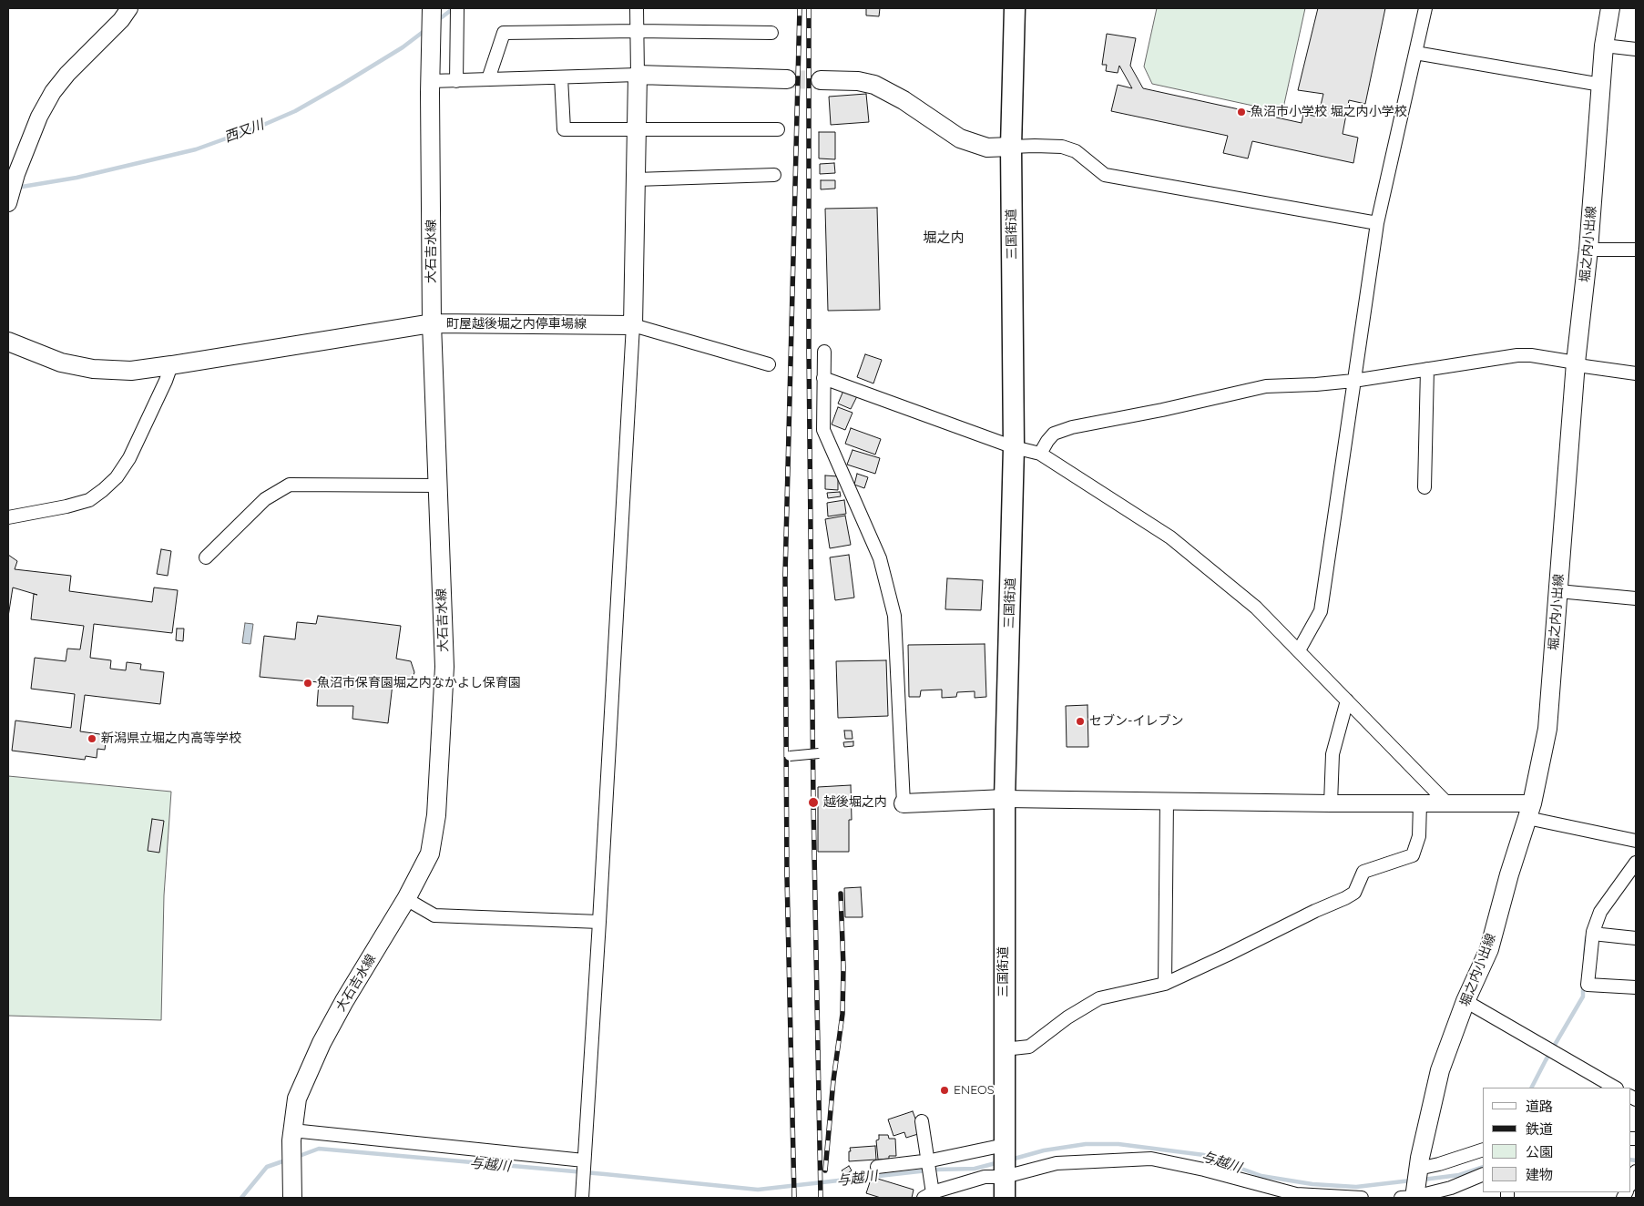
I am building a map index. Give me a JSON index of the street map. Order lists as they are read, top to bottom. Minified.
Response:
{"streets":{"highway":["三国街道"],"main road":["堀之内小出線","大石吉水線","町屋越後堀之内停車場線"]},"crossings":[["大石吉水線","町屋越後堀之内停車場線"]],"districts":["堀之内"],"water":["西又川","与越川"],"places":["魚沼市小学校 堀之内小学校","魚沼市保育園堀之内なかよし保育園","セブン-イレブン","新潟県立堀之内高等学校","越後堀之内","ENEOS"],"legend":["道路","鉄道","公園","建物"]}
